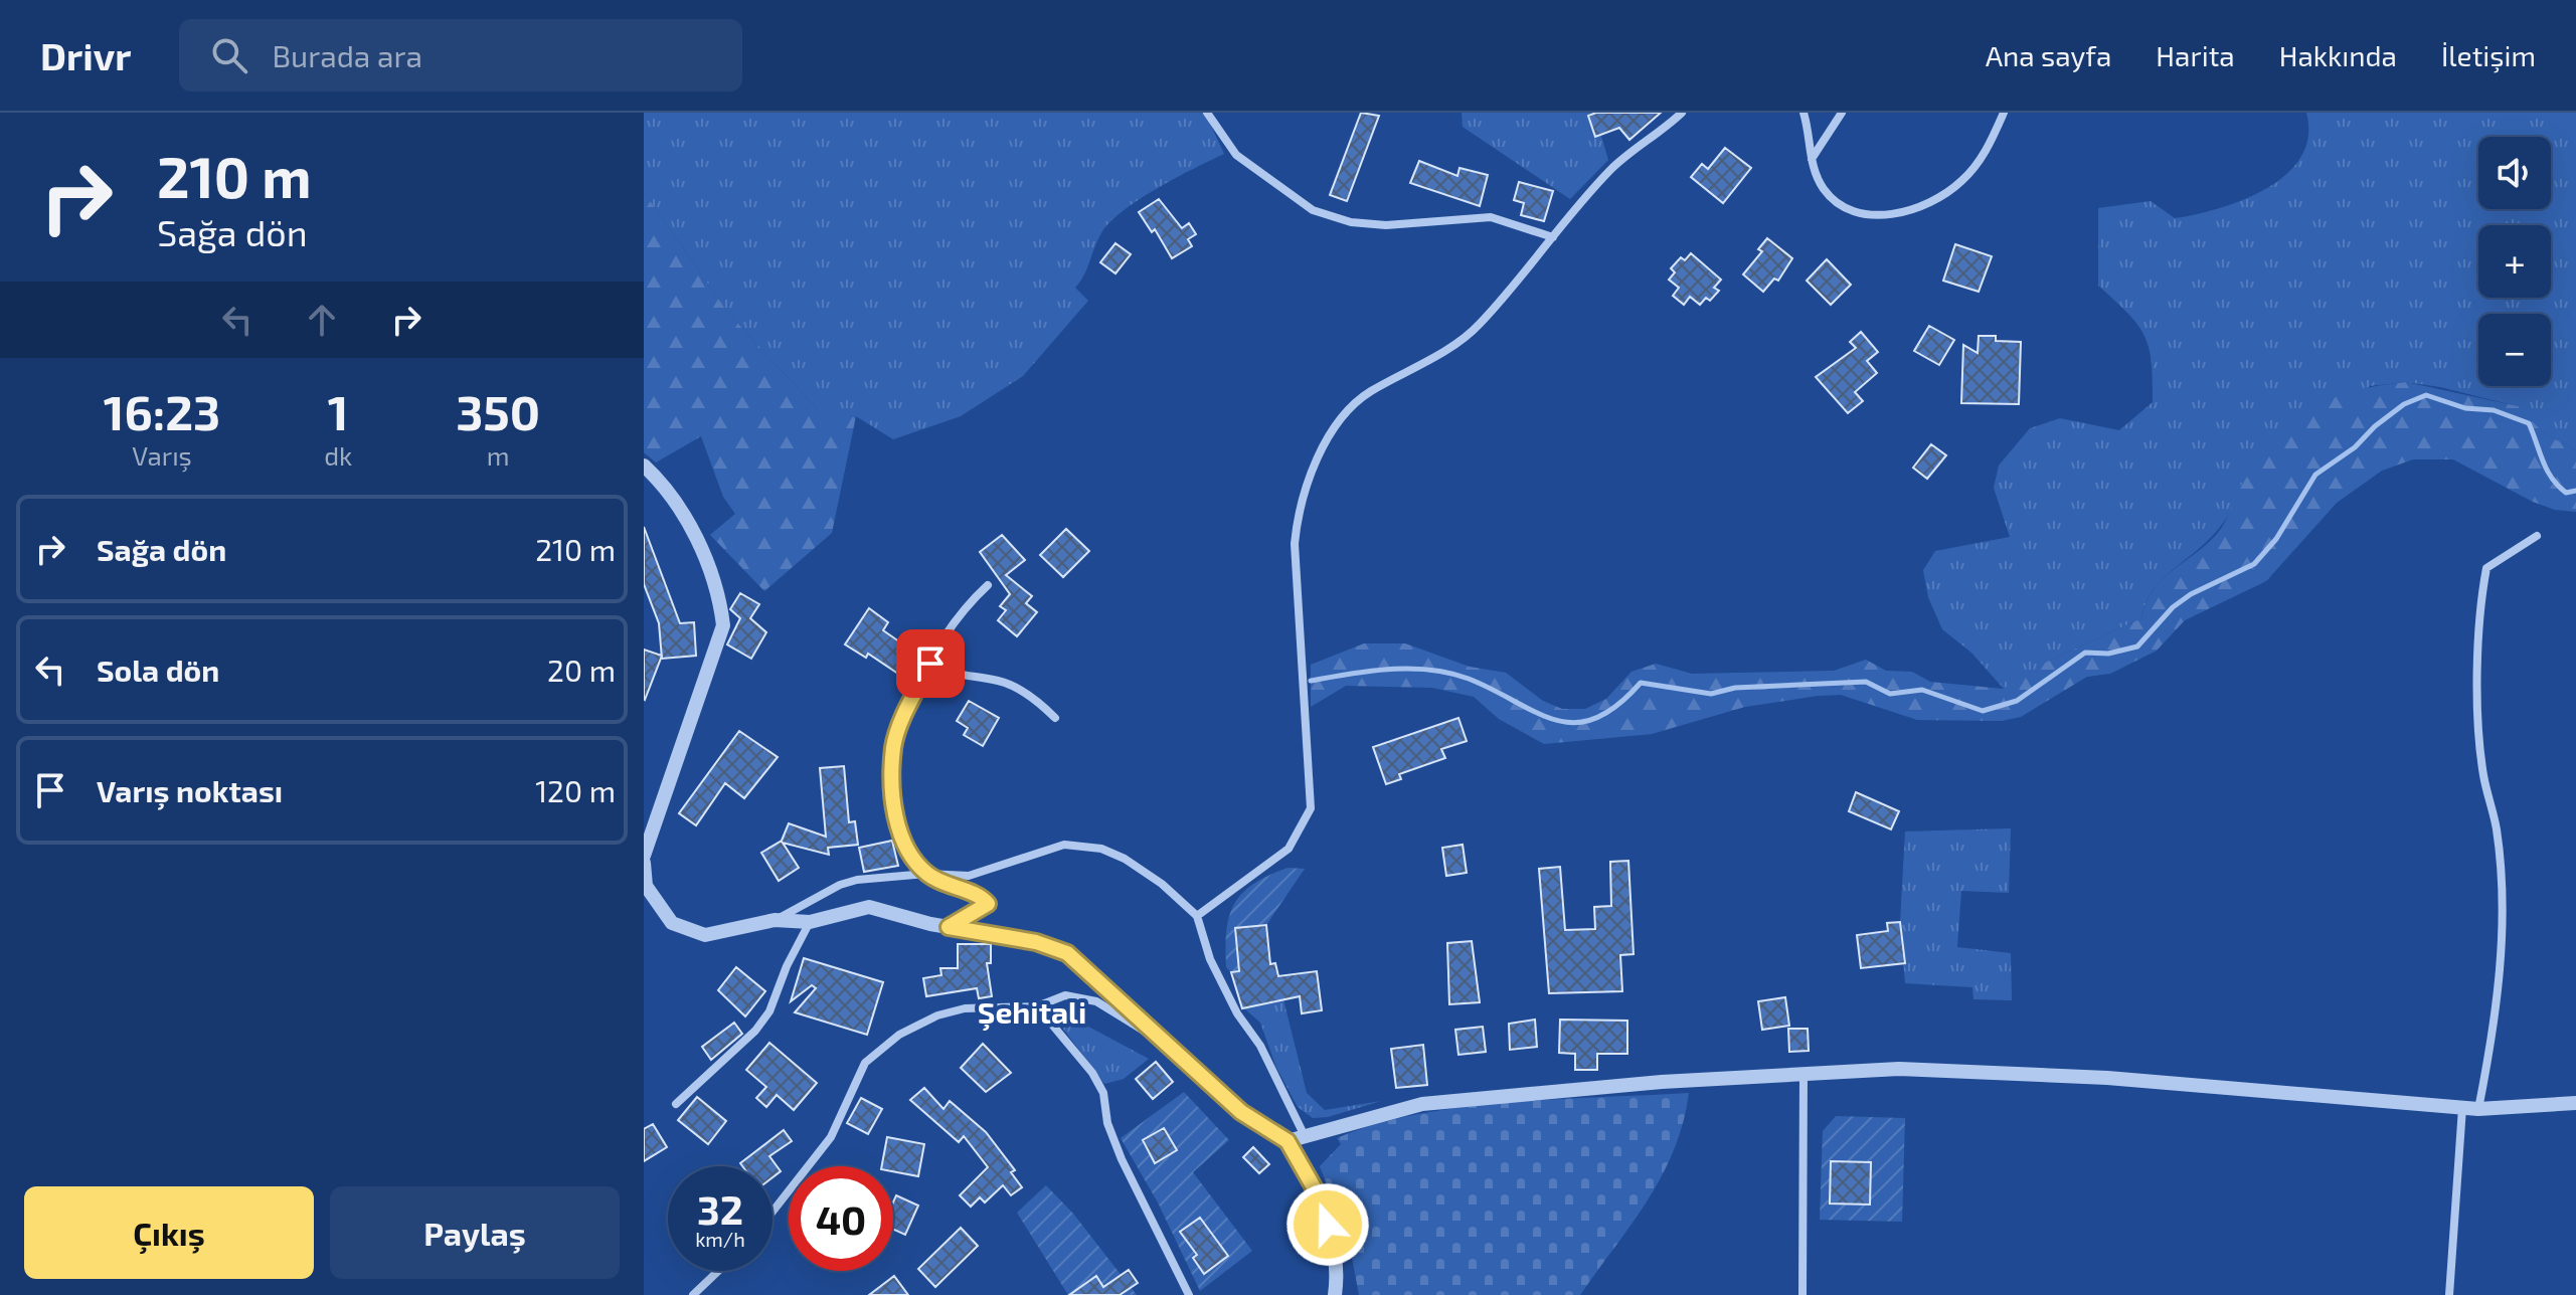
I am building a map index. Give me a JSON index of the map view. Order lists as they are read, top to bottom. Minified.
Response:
{"districts":["Şehitali"],"page":{"header":"Drivr","search":"Burada ara","nav":["Ana sayfa","Harita","Hakkında","İletişim"],"turn":["210 m","Sağa dön"],"map_buttons":["+","−"],"eta":["16:23","Varış","1","dk","350","m"],"list":[{"name":"Sağa dön","value":"210 m"},{"name":"Sola dön","value":"20 m"},{"name":"Varış noktası","value":"120 m"}],"speed":"32 km/h","limit":"40","buttons":["Çıkış","Paylaş"]}}
